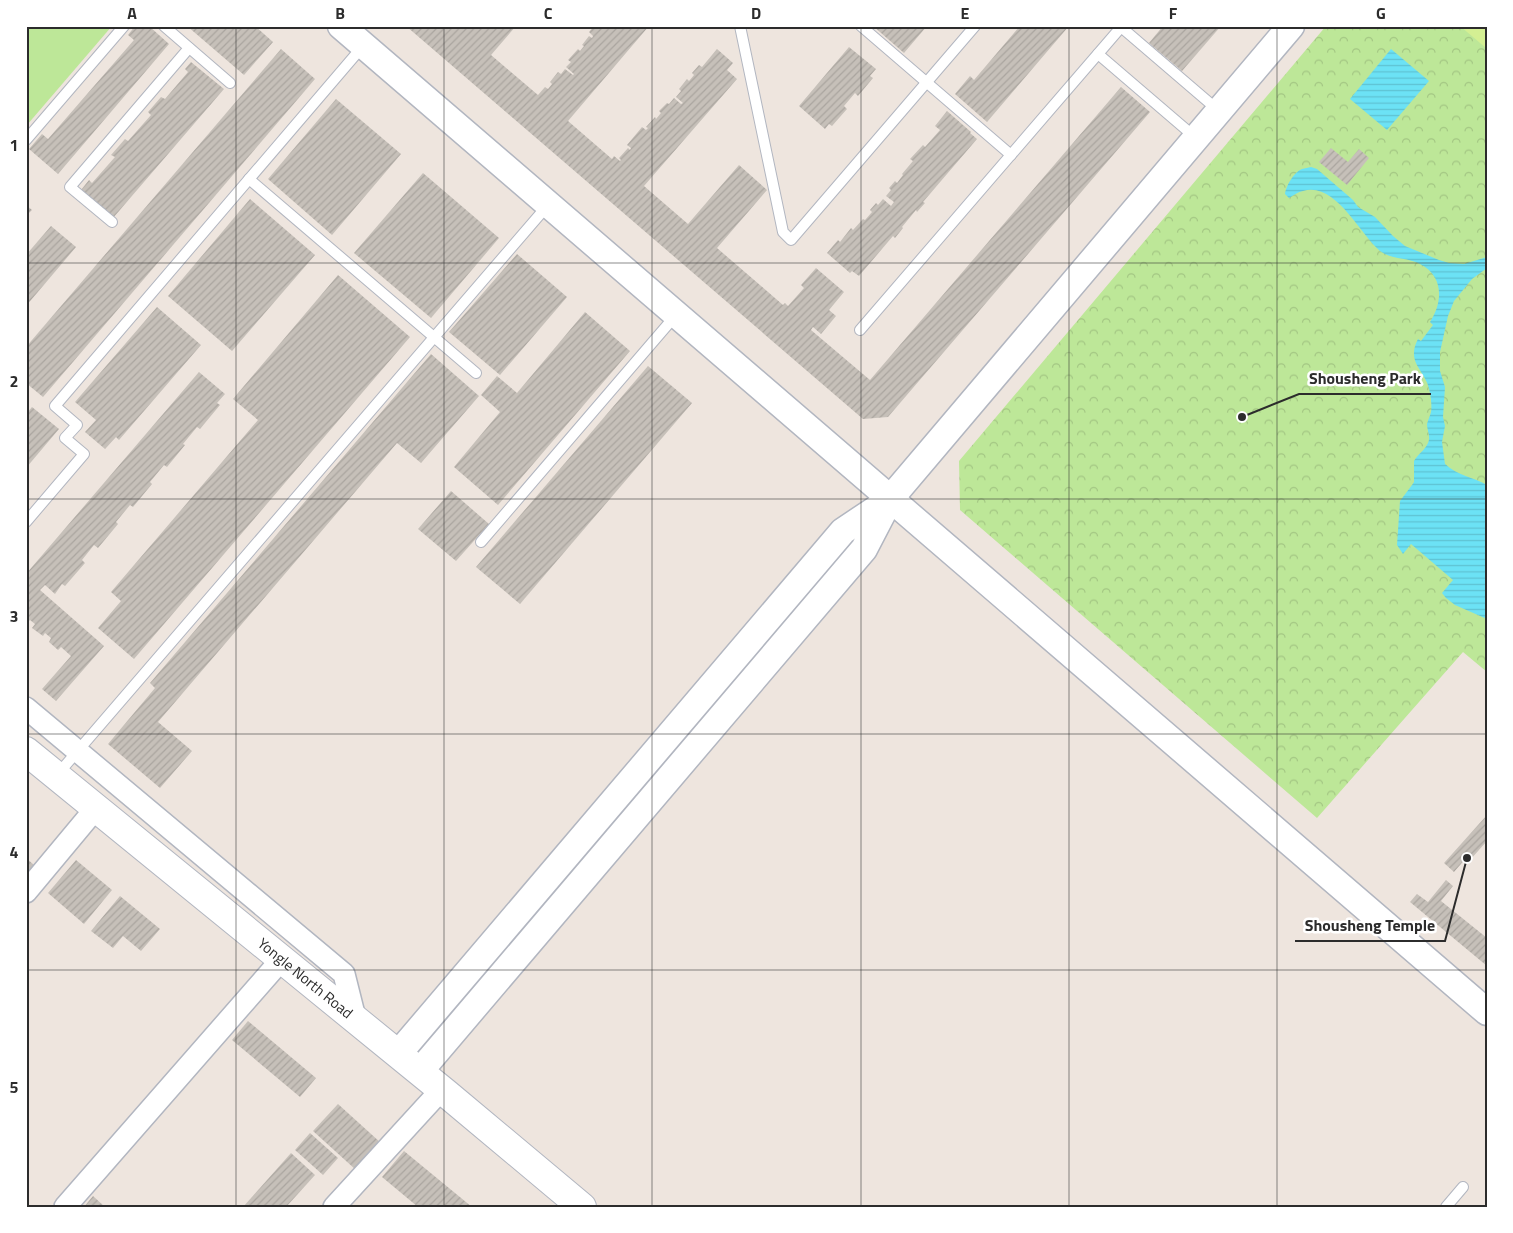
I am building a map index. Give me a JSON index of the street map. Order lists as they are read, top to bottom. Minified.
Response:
{"streets":{"main road":["Yongle North Road"]},"places":["Shousheng Park","Shousheng Temple"],"grid":{"columns":["A","B","C","D","E","F","G"],"rows":["1","2","3","4","5"]}}
